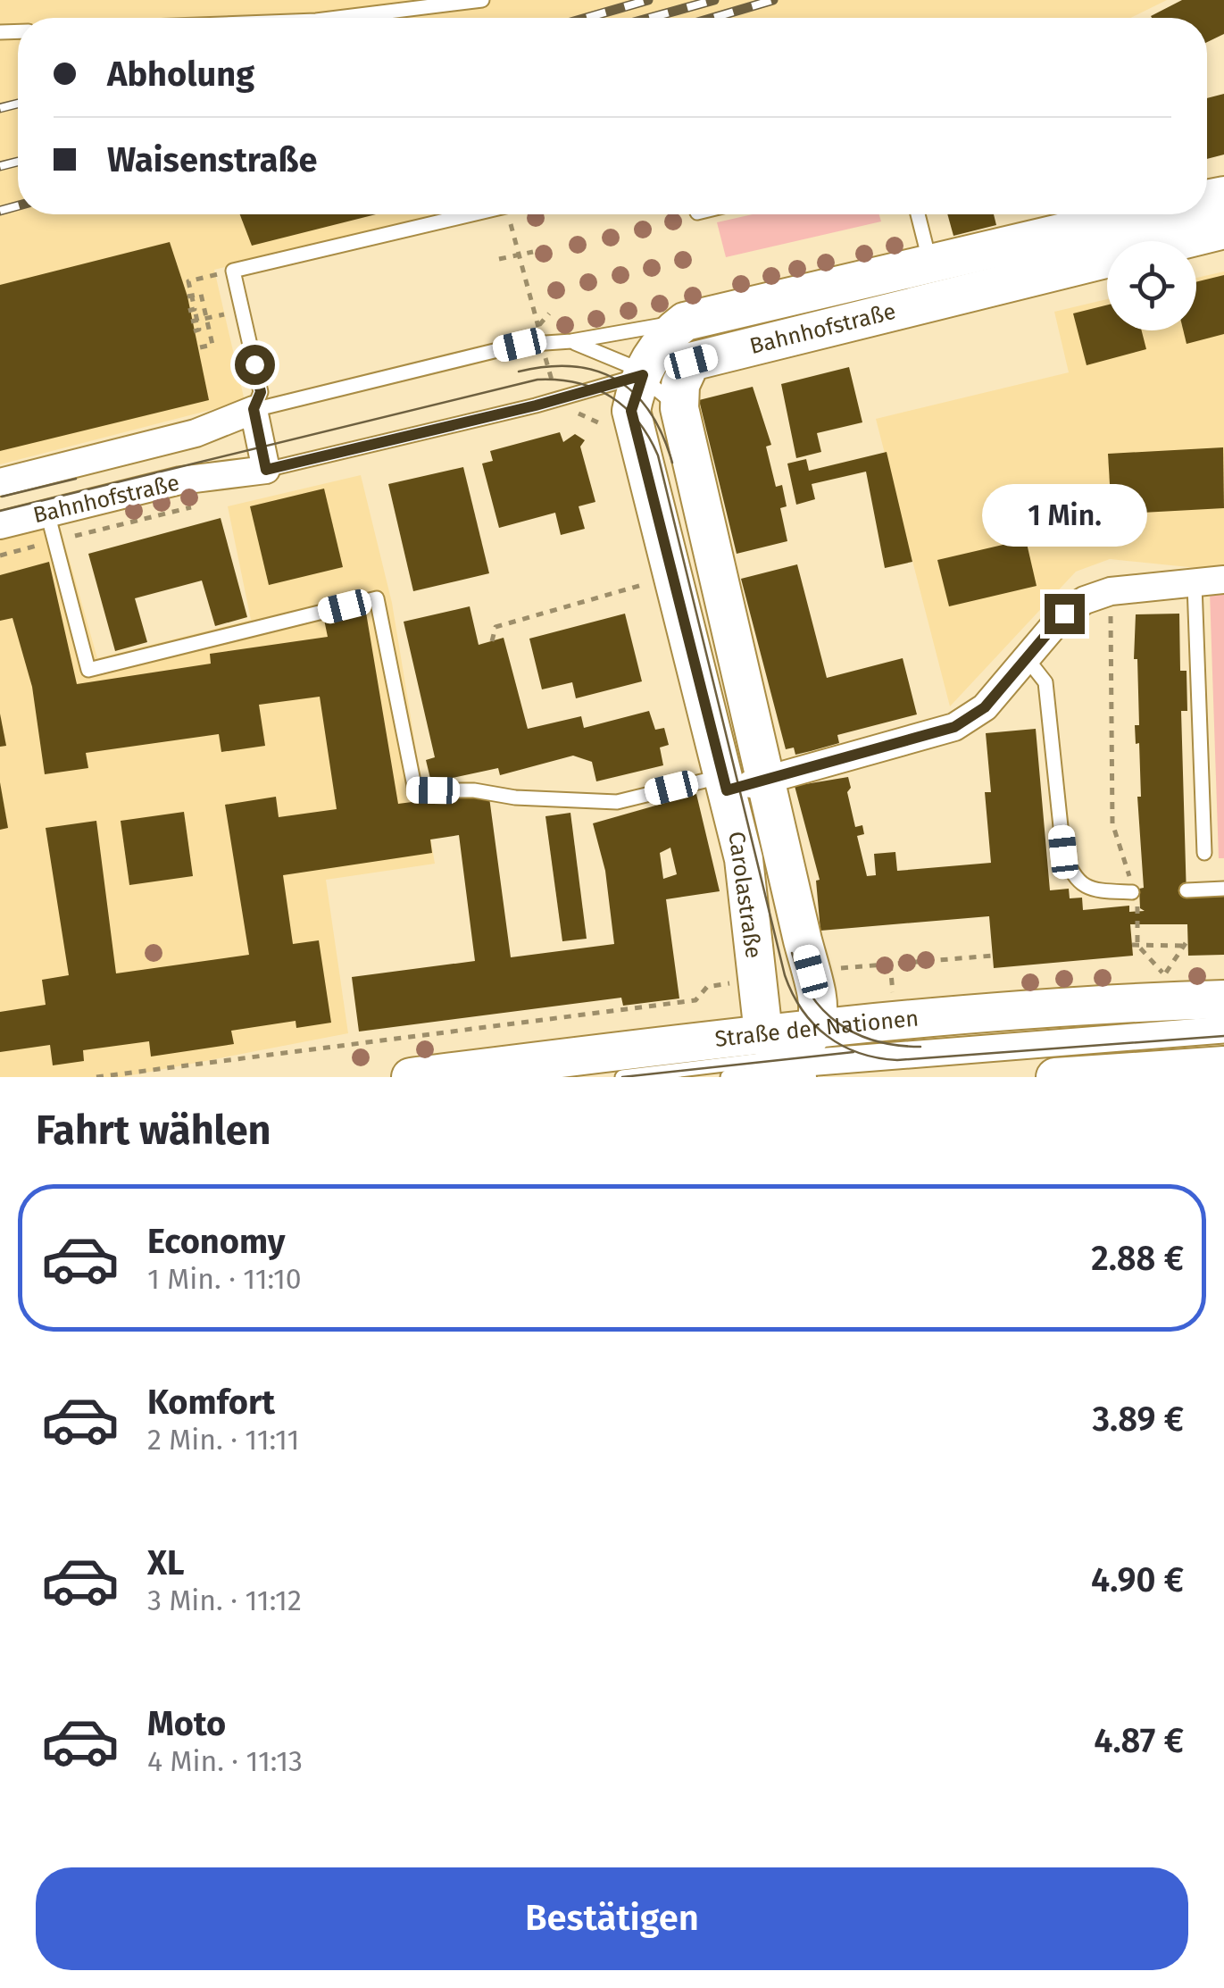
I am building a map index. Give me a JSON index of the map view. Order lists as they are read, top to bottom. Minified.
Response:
{"streets":{"main road":["Bahnhofstraße","Carolastraße","Straße der Nationen"]},"crossings":[["Bahnhofstraße","Carolastraße"],["Carolastraße","Straße der Nationen"]],"page":{"banner":["Abholung","Waisenstraße"],"bubble":"1 Min.","heading":"Fahrt wählen","list":[{"name":"Economy","note":"1 Min. · 11:10","value":"2.88 €"},{"name":"Komfort","note":"2 Min. · 11:11","value":"3.89 €"},{"name":"XL","note":"3 Min. · 11:12","value":"4.90 €"},{"name":"Moto","note":"4 Min. · 11:13","value":"4.87 €"}],"buttons":"Bestätigen"}}
